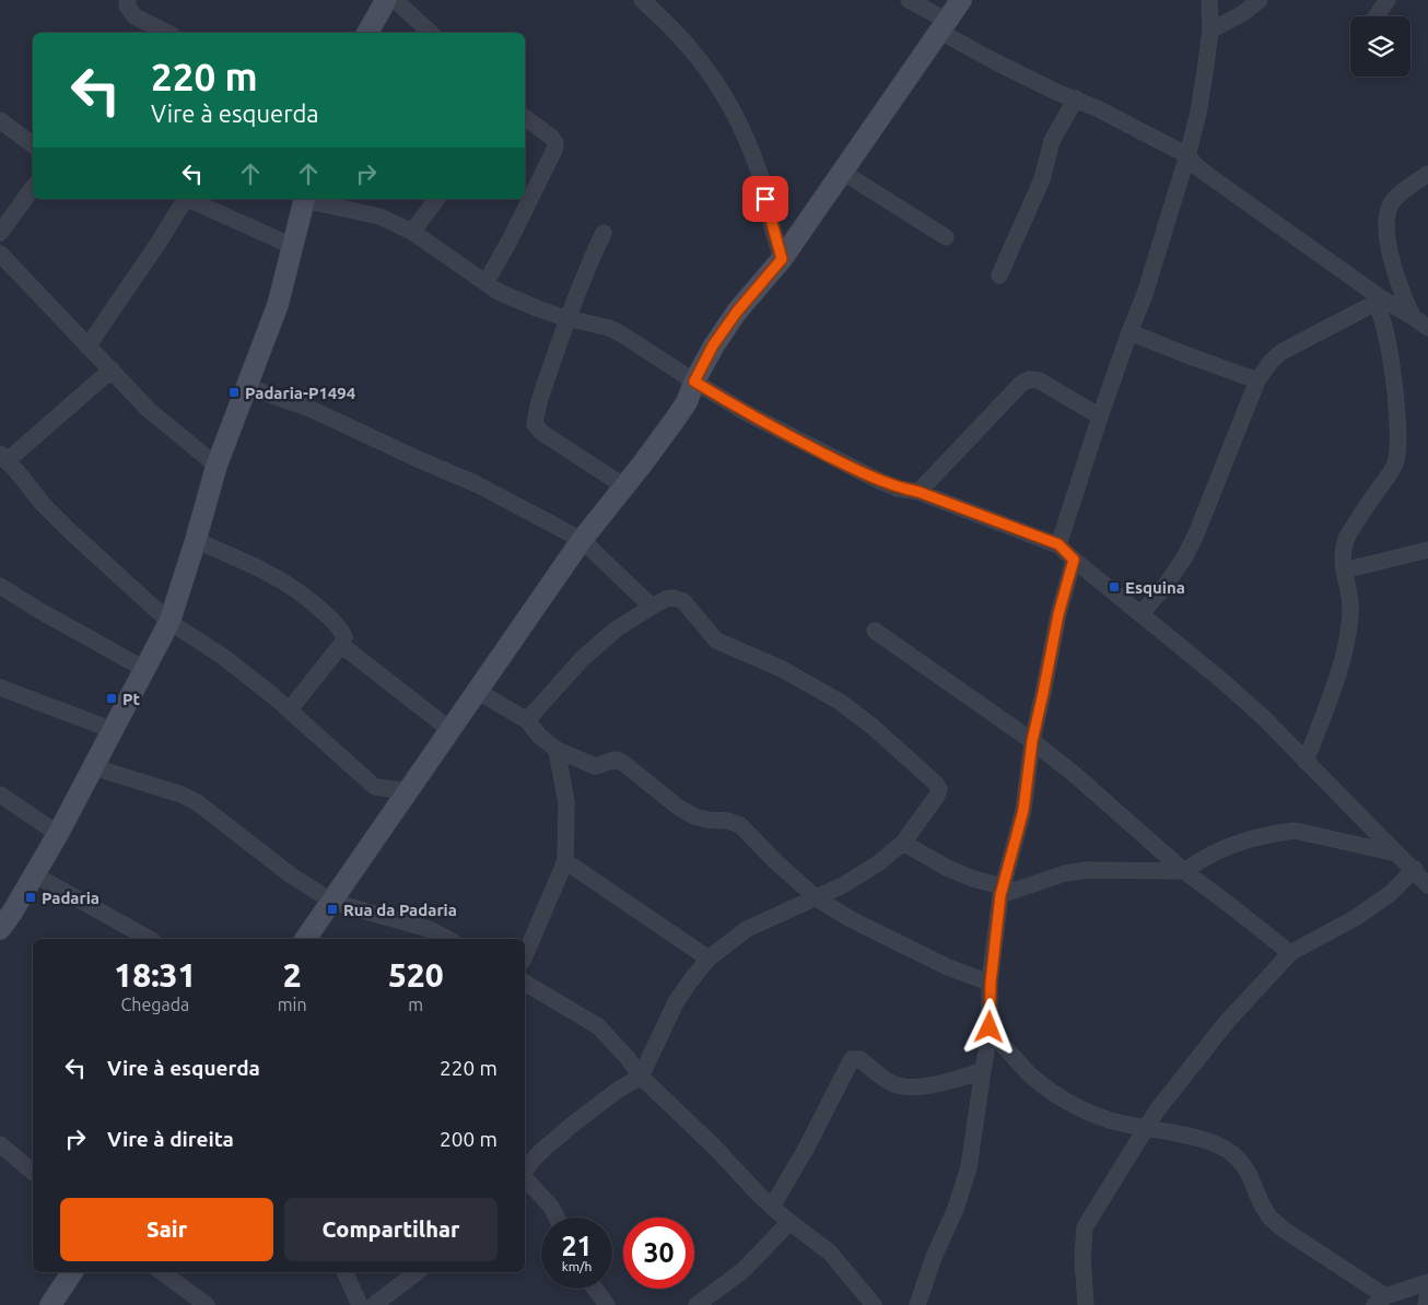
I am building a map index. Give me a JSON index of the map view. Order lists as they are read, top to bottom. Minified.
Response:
{"places":{"transit":["Padaria-P1494","Esquina","Pt","Padaria","Rua da Padaria"]},"page":{"turn":["220 m","Vire à esquerda"],"eta":["18:31","Chegada","2","min","520","m"],"list":[{"name":"Vire à esquerda","value":"220 m"},{"name":"Vire à direita","value":"200 m"}],"buttons":["Sair","Compartilhar"],"speed":"21 km/h","limit":"30"}}
